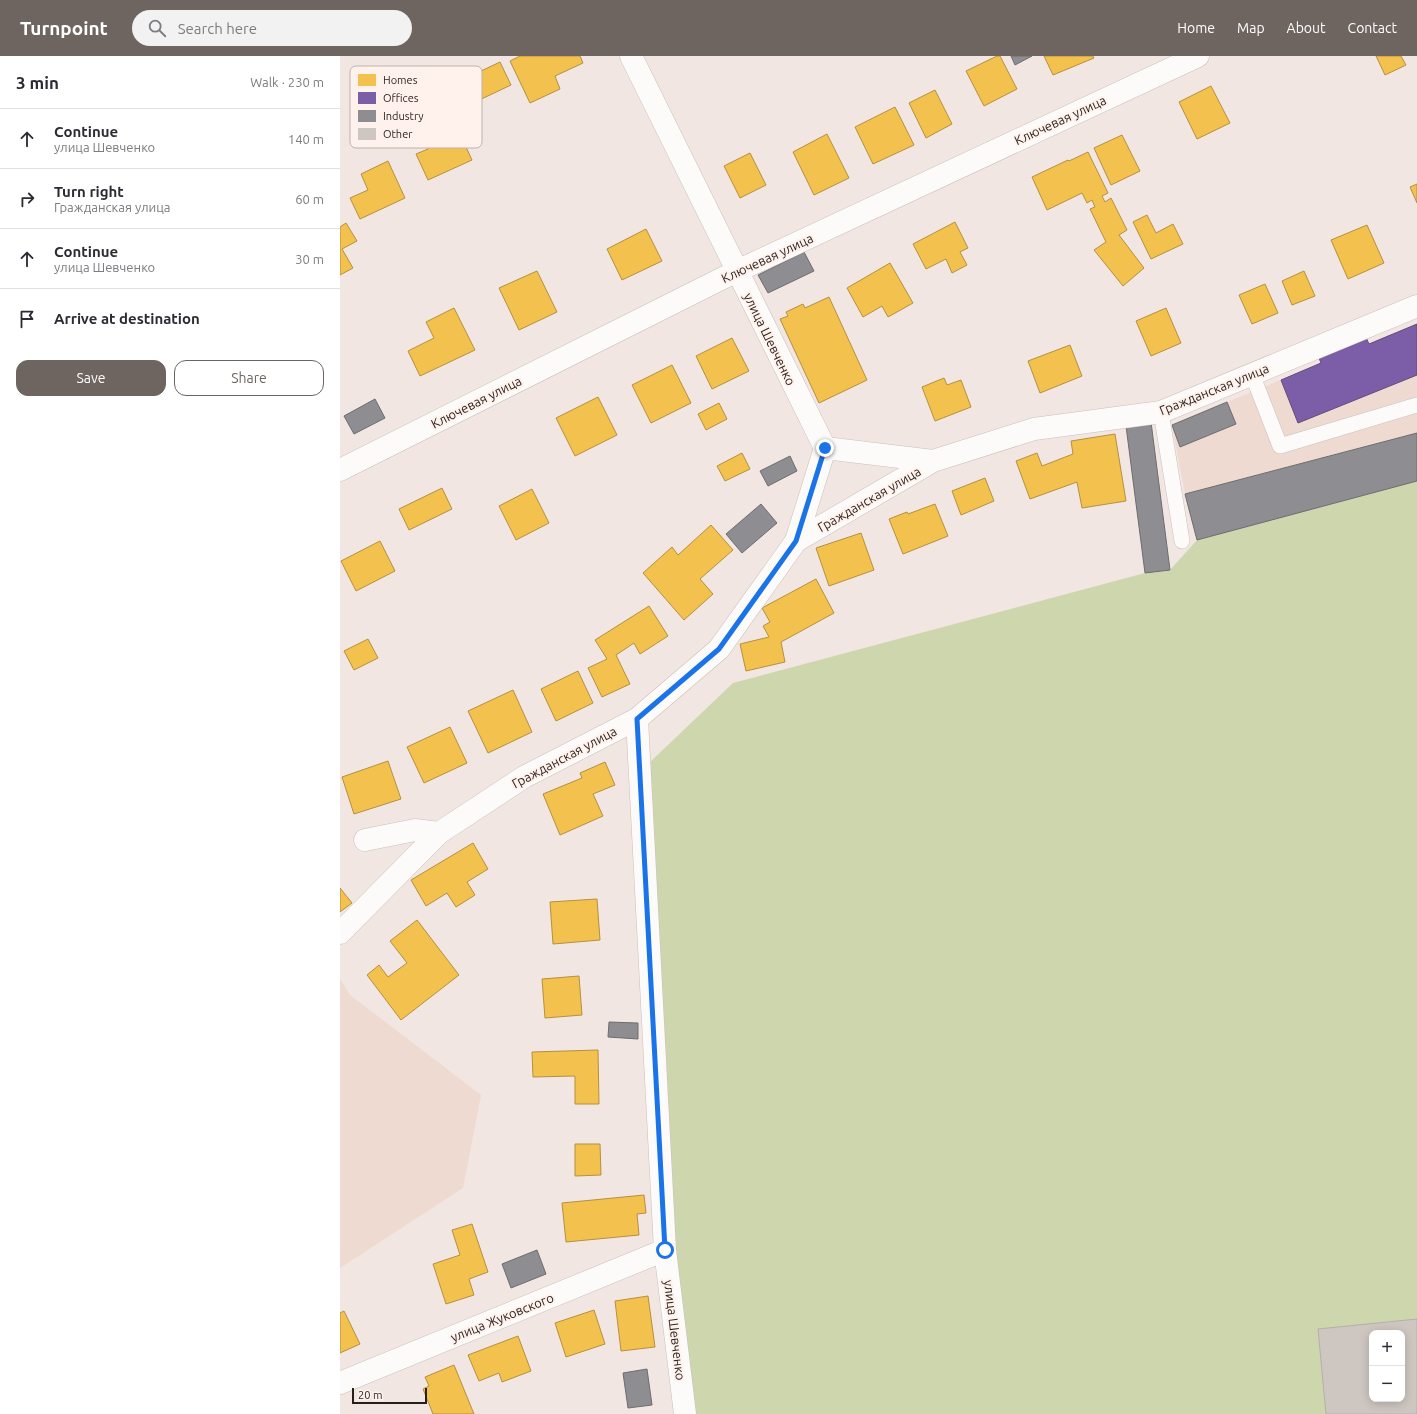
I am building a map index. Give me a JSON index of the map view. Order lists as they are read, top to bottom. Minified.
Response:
{"streets":{"street":["Ключевая улица","улица Шевченко","Гражданская улица","улица Жуковского"]},"crossings":[["Ключевая улица","улица Шевченко"],["улица Шевченко","Гражданская улица"],["улица Шевченко","улица Жуковского"]],"legend":["Homes","Offices","Industry","Other"],"scale_bar":"20 m","page":{"header":"Turnpoint","search":"Search here","nav":["Home","Map","About","Contact"],"heading":["3 min","Walk · 230 m"],"list":[["Continue","улица Шевченко","140 m"],["Turn right","Гражданская улица","60 m"],["Continue","улица Шевченко","30 m"],"Arrive at destination"],"buttons":["Save","Share"],"map_buttons":["+","−"],"scale":"20 m"}}
